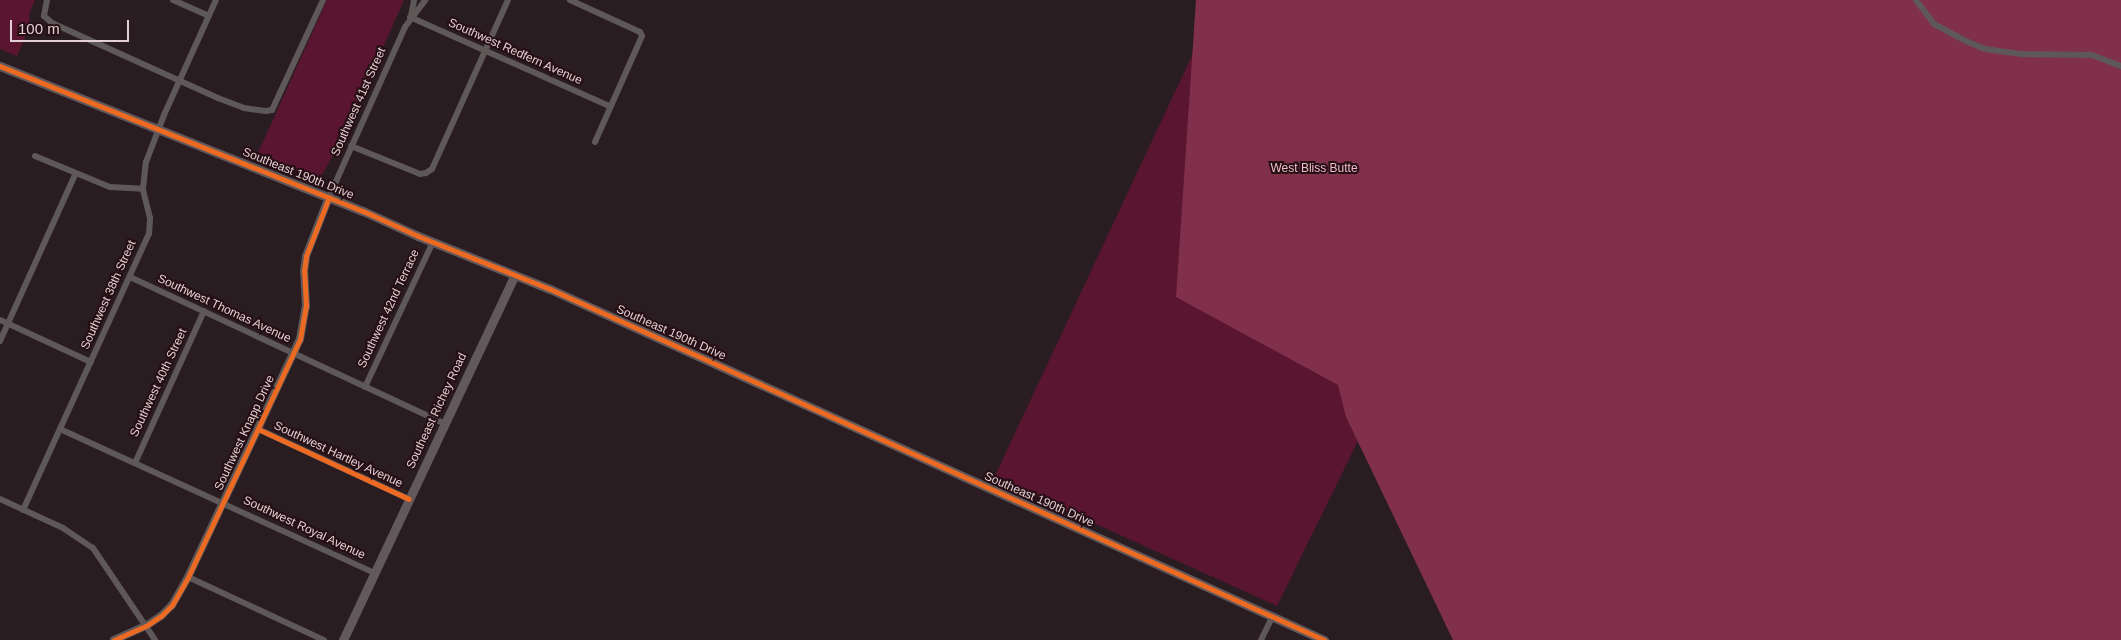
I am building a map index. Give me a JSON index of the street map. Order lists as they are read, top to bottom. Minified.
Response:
{"streets":{"main road":["Southeast 190th Drive","Southeast Richey Road"],"street":["Southwest Redfern Avenue","Southwest 41st Street","Southwest 38th Street","Southwest Thomas Avenue","Southwest 42nd Terrace","Southwest 40th Street","Southwest Knapp Drive","Southwest Hartley Avenue","Southwest Royal Avenue"]},"crossings":[["Southwest Redfern Avenue","Southwest 41st Street"],["Southwest 41st Street","Southeast 190th Drive"],["Southwest 41st Street","Southwest Knapp Drive"],["Southeast 190th Drive","Southwest 38th Street"],["Southeast 190th Drive","Southwest 42nd Terrace"],["Southeast 190th Drive","Southeast Richey Road"],["Southeast 190th Drive","Southwest Knapp Drive"],["Southwest 38th Street","Southwest Thomas Avenue"],["Southwest 38th Street","Southwest Royal Avenue"],["Southwest Thomas Avenue","Southwest 42nd Terrace"],["Southwest Thomas Avenue","Southwest 40th Street"],["Southwest Thomas Avenue","Southeast Richey Road"],["Southwest Thomas Avenue","Southwest Knapp Drive"],["Southwest 40th Street","Southwest Royal Avenue"],["Southeast Richey Road","Southwest Hartley Avenue"],["Southeast Richey Road","Southwest Royal Avenue"],["Southwest Knapp Drive","Southwest Hartley Avenue"],["Southwest Knapp Drive","Southwest Royal Avenue"]],"parks":["West Bliss Butte"],"scale_bar":"100 m"}
